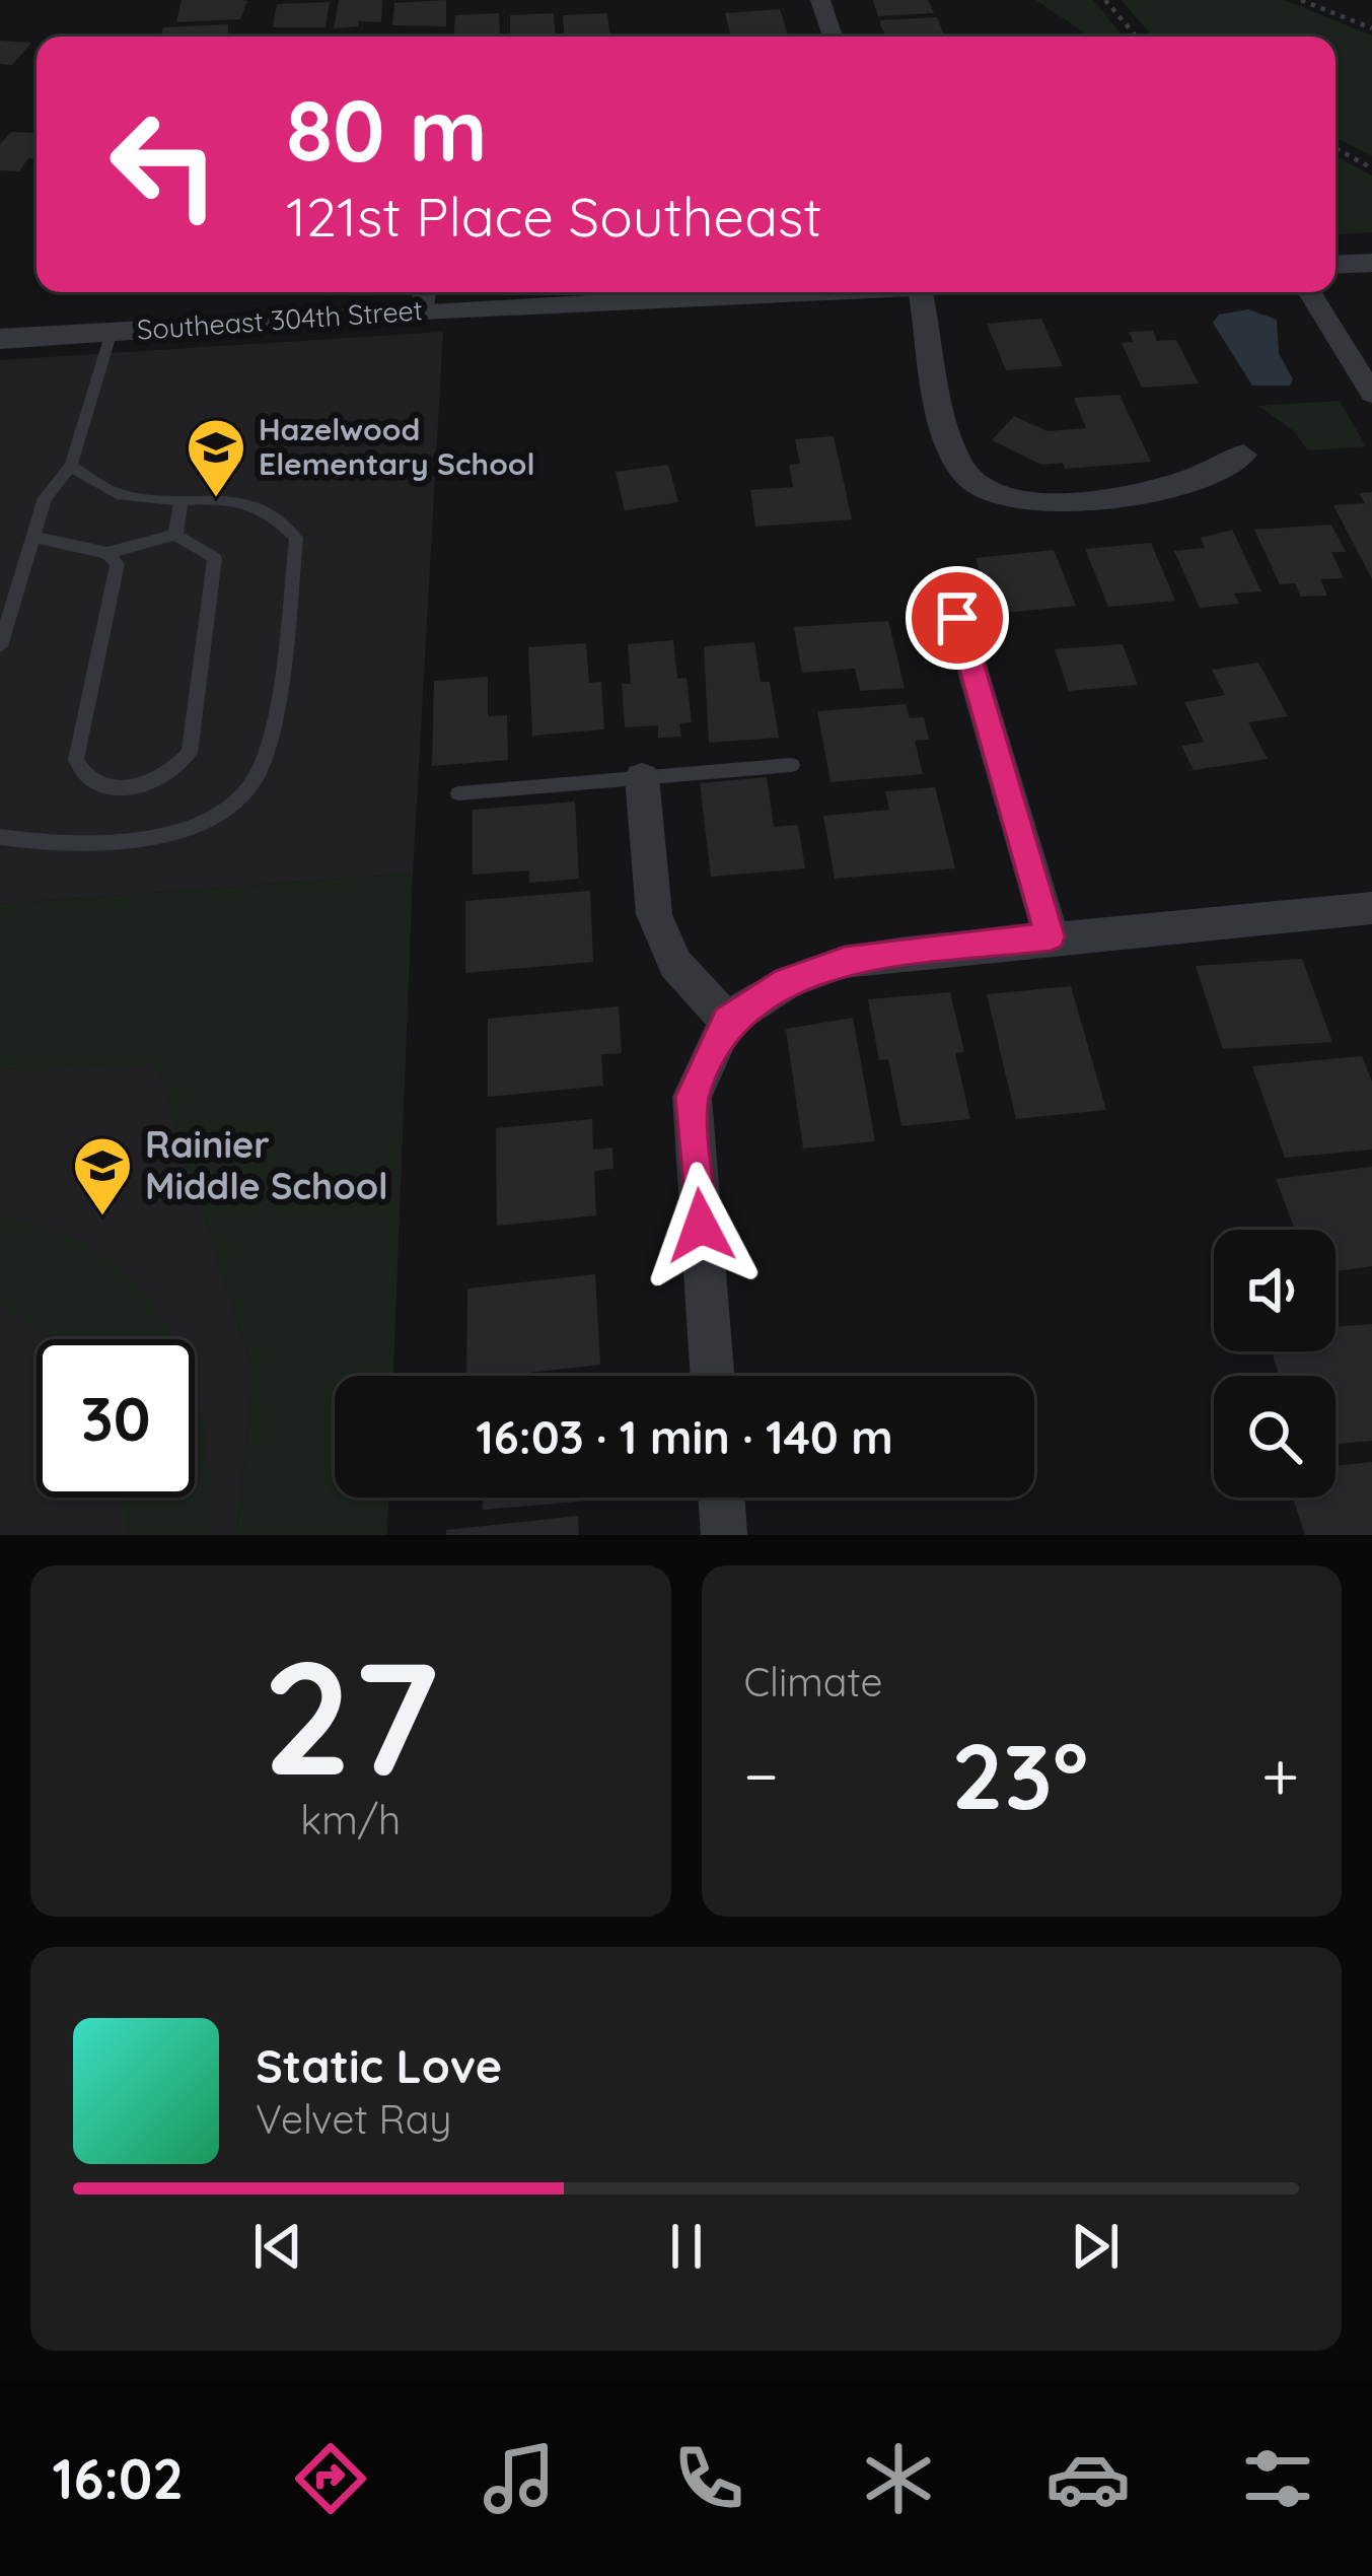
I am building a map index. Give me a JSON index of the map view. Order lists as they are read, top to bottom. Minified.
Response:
{"streets":{"street":["Southeast 304th Street"]},"places":{"school or university":["Hazelwood Elementary School","Rainier Middle School"]},"page":{"turn":["80 m","121st Place Southeast"],"limit":"30","trip":"16:03 · 1 min · 140 m","tile":[["27","km/h"],"Climate"],"heat":["−","23°","+"],"song":["Static Love","Velvet Ray"],"tabs":"16:02"}}
